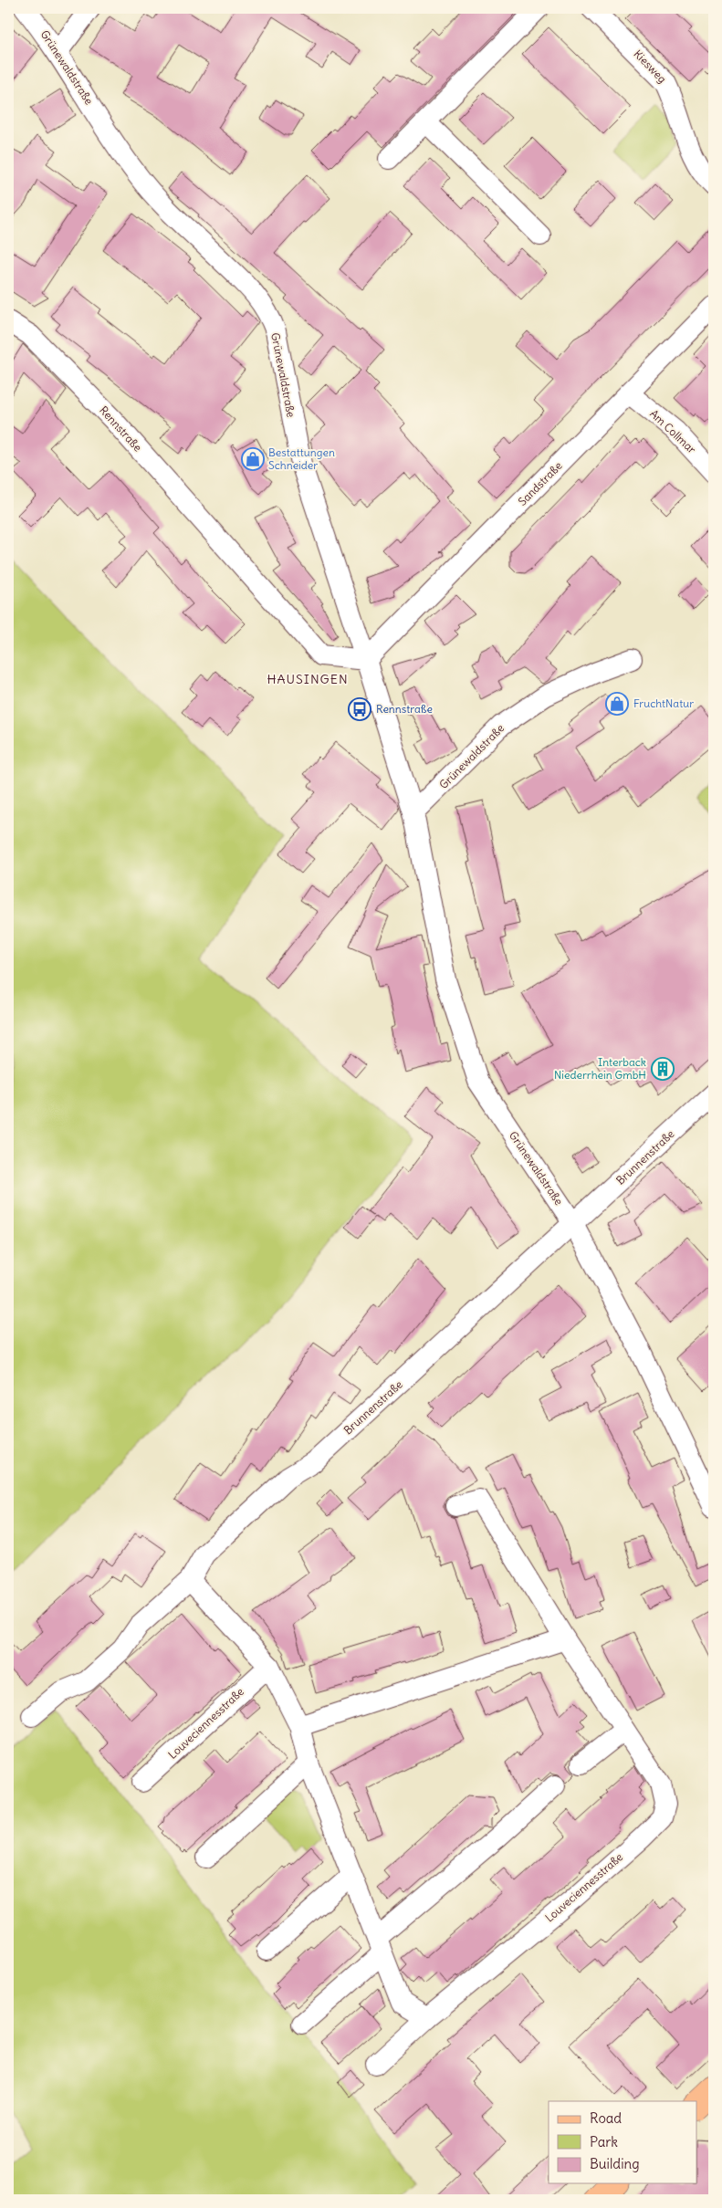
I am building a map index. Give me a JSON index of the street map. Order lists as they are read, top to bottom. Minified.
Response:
{"streets":{"street":["Kiesweg","Grünewaldstraße","Rennstraße","Am Collmar","Sandstraße","Brunnenstraße","Louveciennesstraße"]},"crossings":[["Grünewaldstraße","Rennstraße"],["Grünewaldstraße","Sandstraße"],["Grünewaldstraße","Brunnenstraße"],["Rennstraße","Sandstraße"],["Am Collmar","Sandstraße"]],"districts":["HAUSINGEN"],"places":{"shop":["Bestattungen Schneider","FruchtNatur"],"bus stop":["Rennstraße"],"building":["Interback Niederrhein GmbH"]},"legend":["Road","Park","Building"]}
